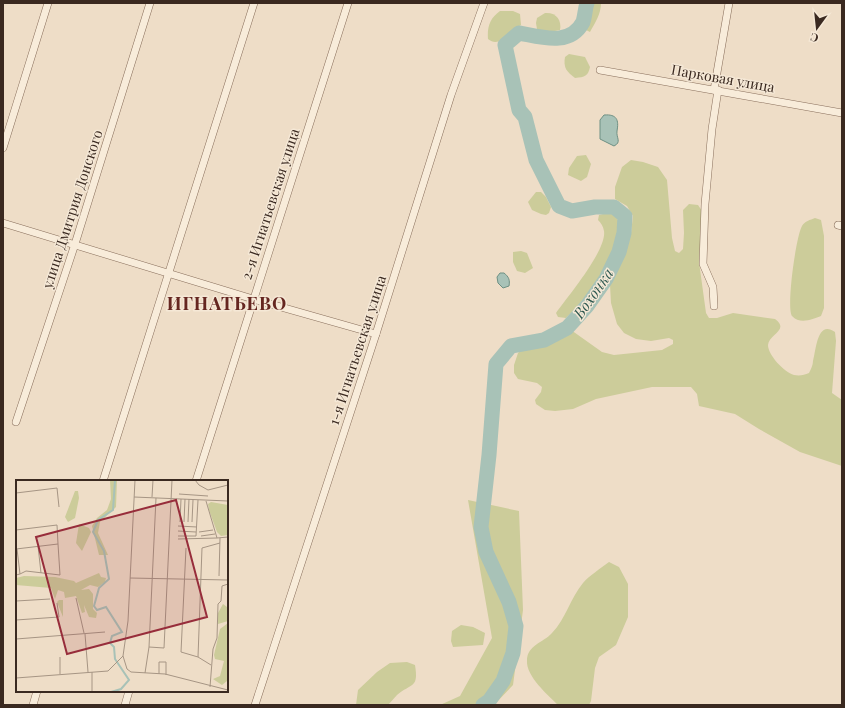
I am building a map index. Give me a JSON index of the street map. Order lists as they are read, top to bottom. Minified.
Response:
{"streets":{"street":["Парковая улица","2-я Игнатьевская улица","улица Дмитрия Донского","1-я Игнатьевская улица"]},"districts":["ИГНАТЬЕВО"],"water":["Вохонка"],"north":"bottom"}
